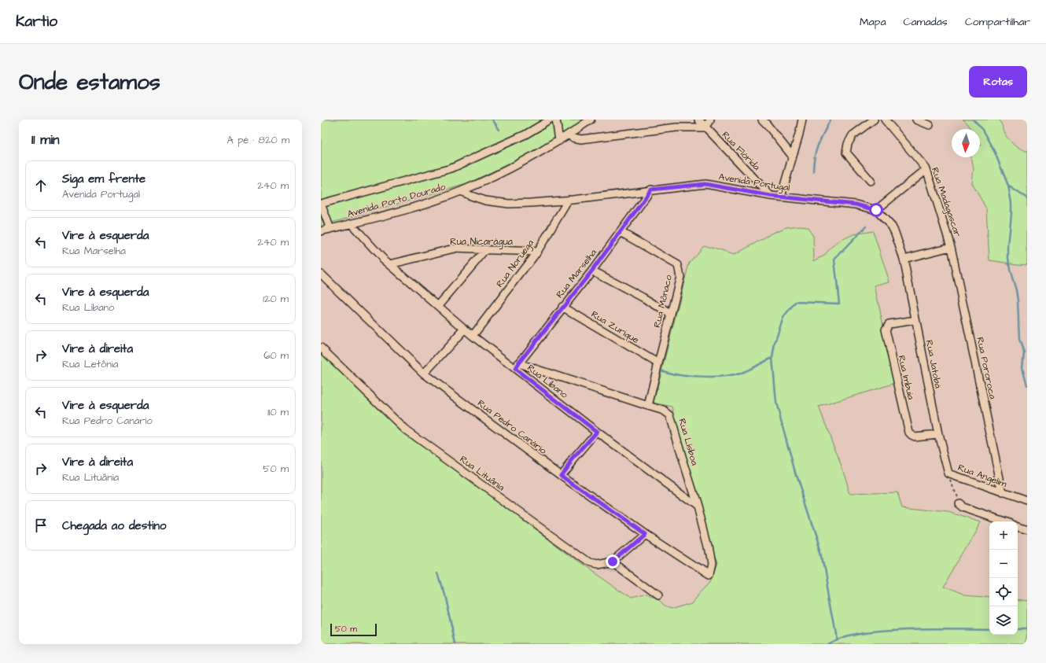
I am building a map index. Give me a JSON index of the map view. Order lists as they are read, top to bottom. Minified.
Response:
{"streets":{"street":["Rua Flórida","Avenida Portugal","Avenida Porto Dourado","Rua Madagascar","Rua Nicarágua","Rua Noruega","Rua Marselha","Rua Mônaco","Rua Zurique","Rua Jatobá","Rua Pororoca","Rua Imbuia","Rua Líbano","Rua Pedro Canário","Rua Lísboa","Rua Lituânia","Rua Angelim"]},"crossings":[["Rua Flórida","Avenida Portugal"],["Avenida Portugal","Avenida Porto Dourado"],["Avenida Portugal","Rua Noruega"],["Avenida Portugal","Rua Marselha"],["Avenida Porto Dourado","Rua Líbano"],["Rua Madagascar","Rua Pororoca"],["Rua Nicarágua","Rua Noruega"],["Rua Nicarágua","Rua Líbano"],["Rua Noruega","Rua Líbano"],["Rua Marselha","Rua Mônaco"],["Rua Marselha","Rua Zurique"],["Rua Marselha","Rua Líbano"],["Rua Marselha","Rua Lísboa"],["Rua Mônaco","Rua Zurique"],["Rua Mônaco","Rua Lísboa"],["Rua Jatobá","Rua Imbuia"],["Rua Jatobá","Rua Angelim"],["Rua Pororoca","Rua Angelim"],["Rua Líbano","Rua Lísboa"],["Rua Pedro Canário","Rua Lísboa"],["Rua Pedro Canário","Rua Lituânia"]],"scale_bar":"50 m","north":"bottom","page":{"header":"Kartio","nav":["Mapa","Camadas","Compartilhar"],"buttons":"Rotas","title":"Onde estamos","heading":["11 min","A pé · 820 m"],"list":[["Siga em frente","Avenida Portugal","240 m"],["Vire à esquerda","Rua Marselha","240 m"],["Vire à esquerda","Rua Líbano","120 m"],["Vire à direita","Rua Letônia","60 m"],["Vire à esquerda","Rua Pedro Canário","110 m"],["Vire à direita","Rua Lituânia","50 m"],"Chegada ao destino"],"map_buttons":["+","−"],"scale":"50 m"}}
